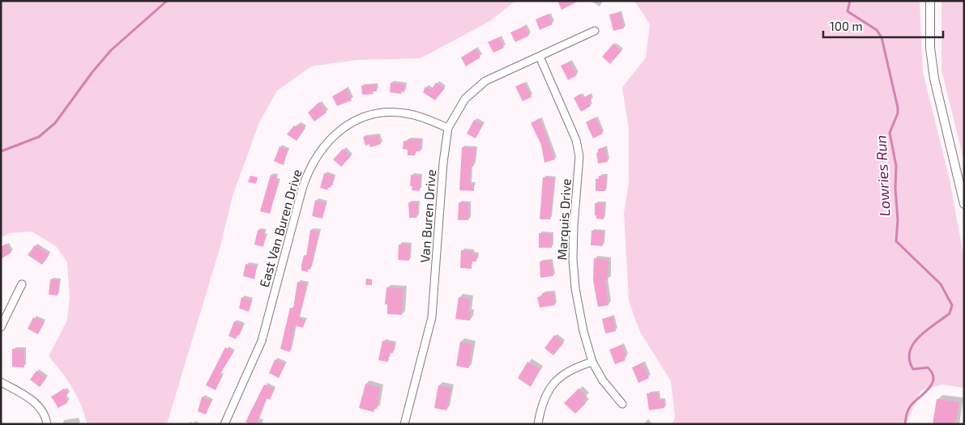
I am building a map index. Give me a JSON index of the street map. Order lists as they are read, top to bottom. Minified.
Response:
{"streets":{"street":["Van Buren Drive","Marquis Drive","East Van Buren Drive"]},"crossings":[["Van Buren Drive","Marquis Drive"],["Van Buren Drive","East Van Buren Drive"]],"water":["Lowries Run"],"scale_bar":"100 m"}
